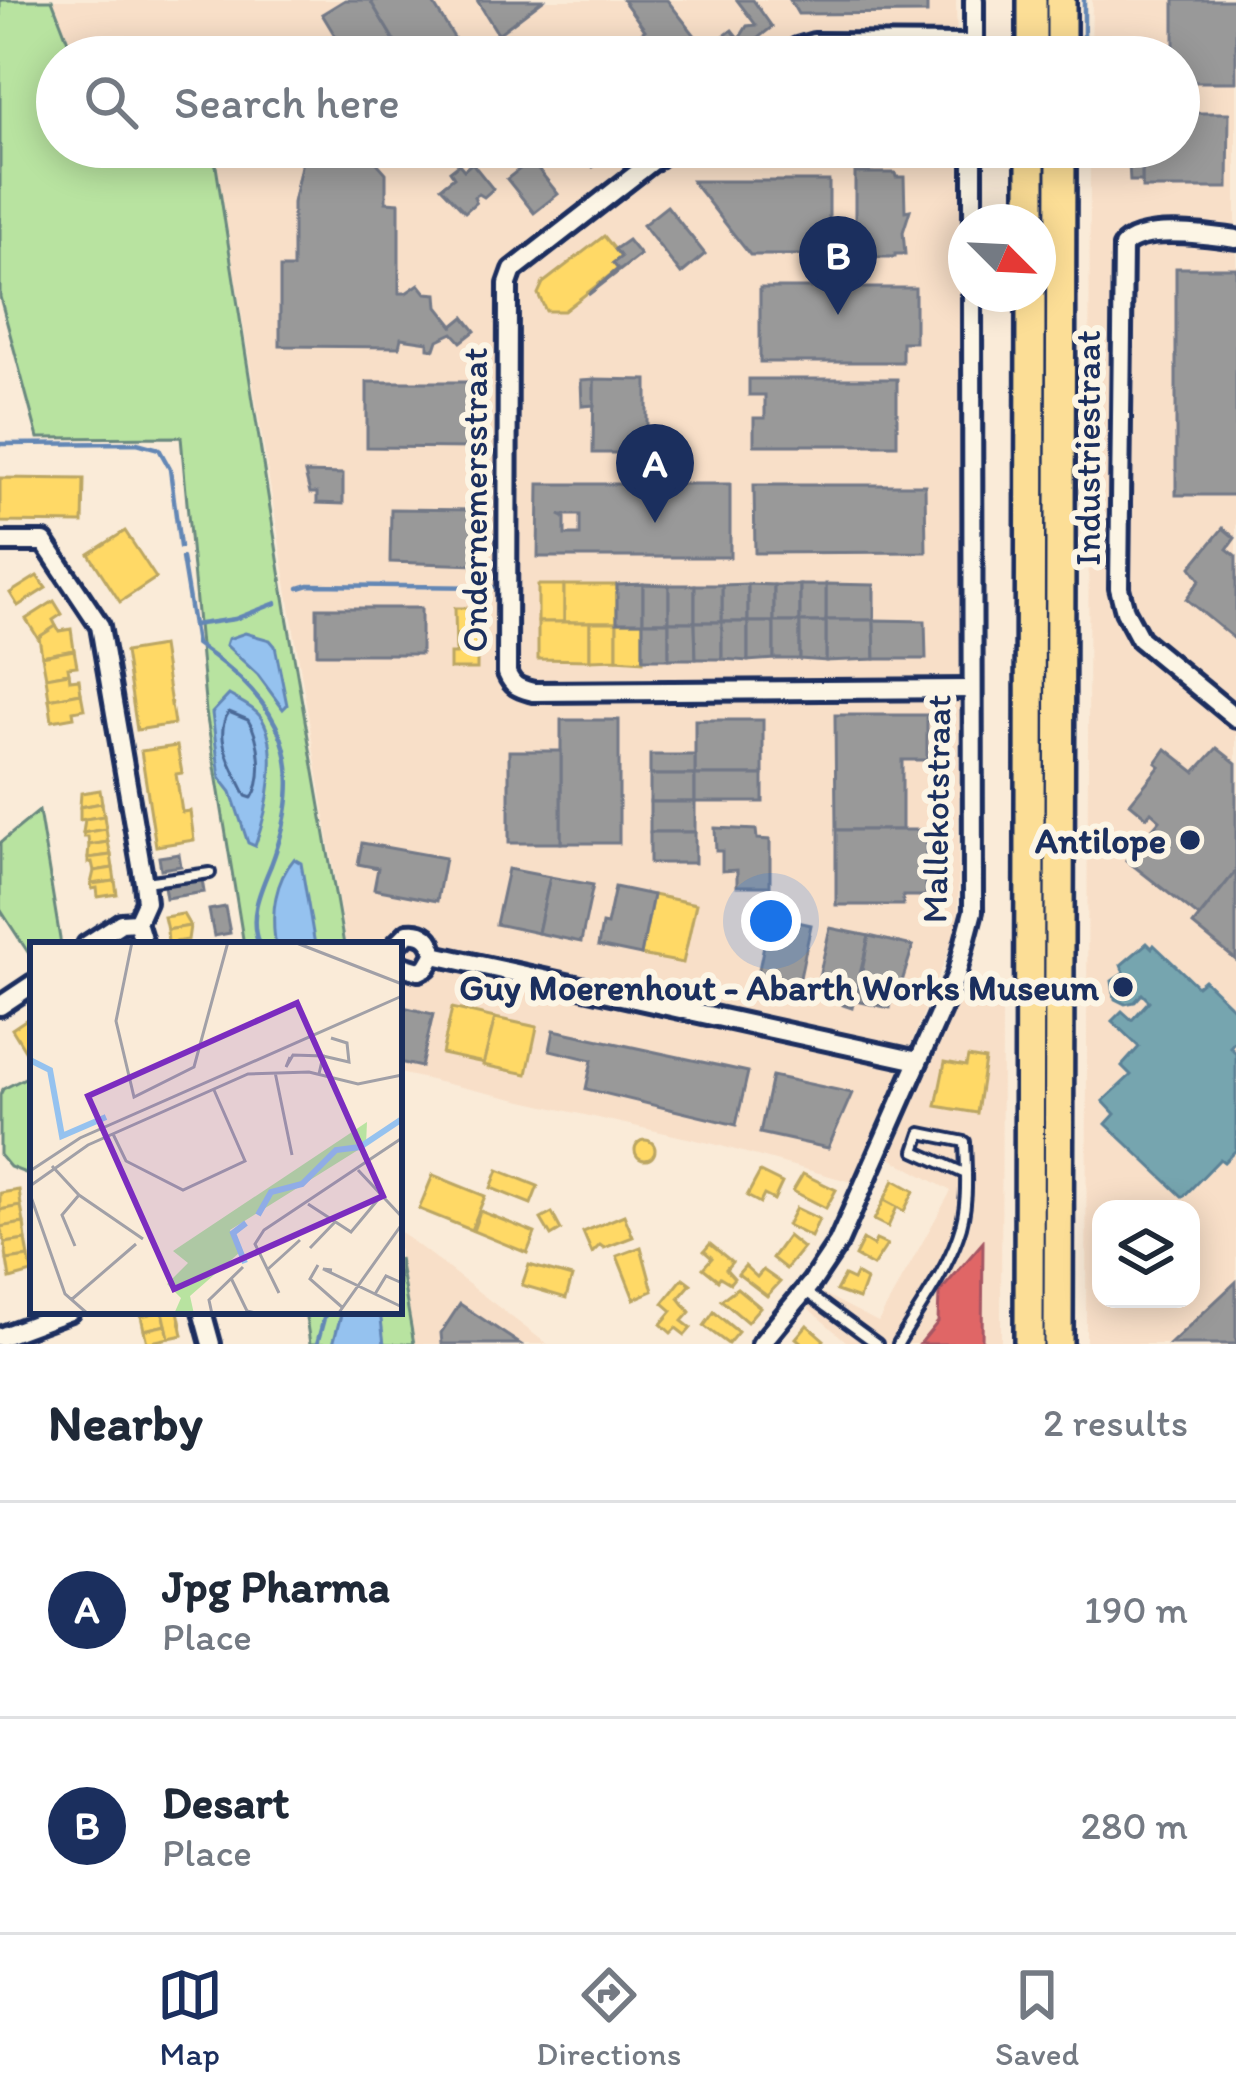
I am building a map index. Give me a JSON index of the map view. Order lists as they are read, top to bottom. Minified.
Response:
{"streets":{"street":["Industriestraat","Ondernemersstraat","Mallekotstraat"]},"crossings":[["Ondernemersstraat","Mallekotstraat"]],"places":["Antilope","Guy Moerenhout - Abarth Works Museum"],"north":"bottom right","page":{"search":"Search here","pins":["B","A"],"heading":["Nearby","2 results"],"list":[{"mark":"A","name":"Jpg Pharma","note":"Place","value":"190 m"},{"mark":"B","name":"Desart","note":"Place","value":"280 m"}],"nav":["Map","Directions","Saved"]}}
